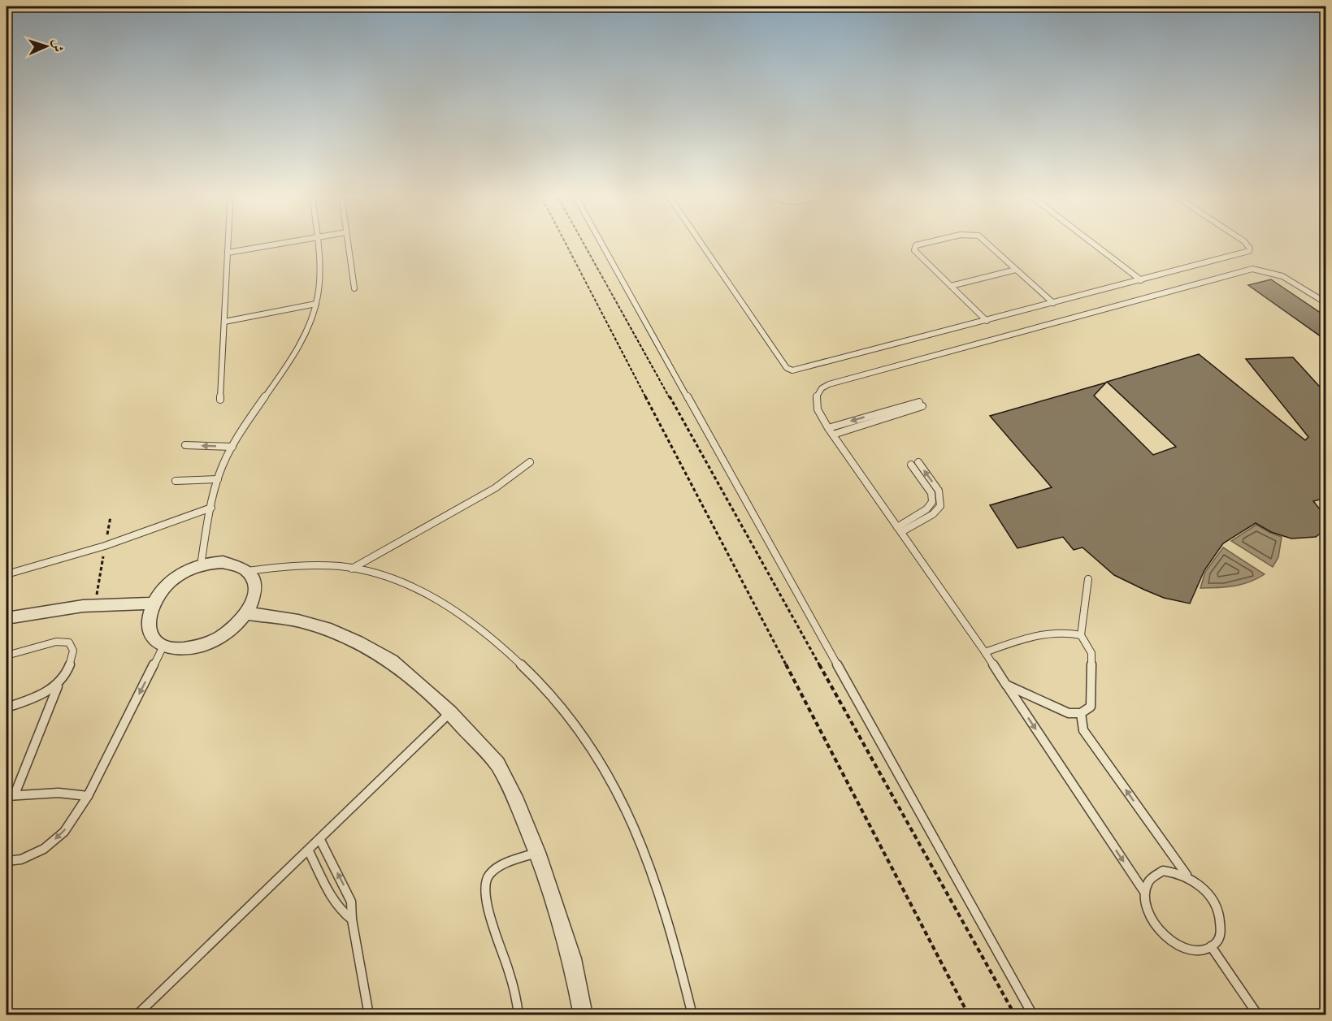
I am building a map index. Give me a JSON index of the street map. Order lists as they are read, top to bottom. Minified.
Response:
{"north":"right"}
